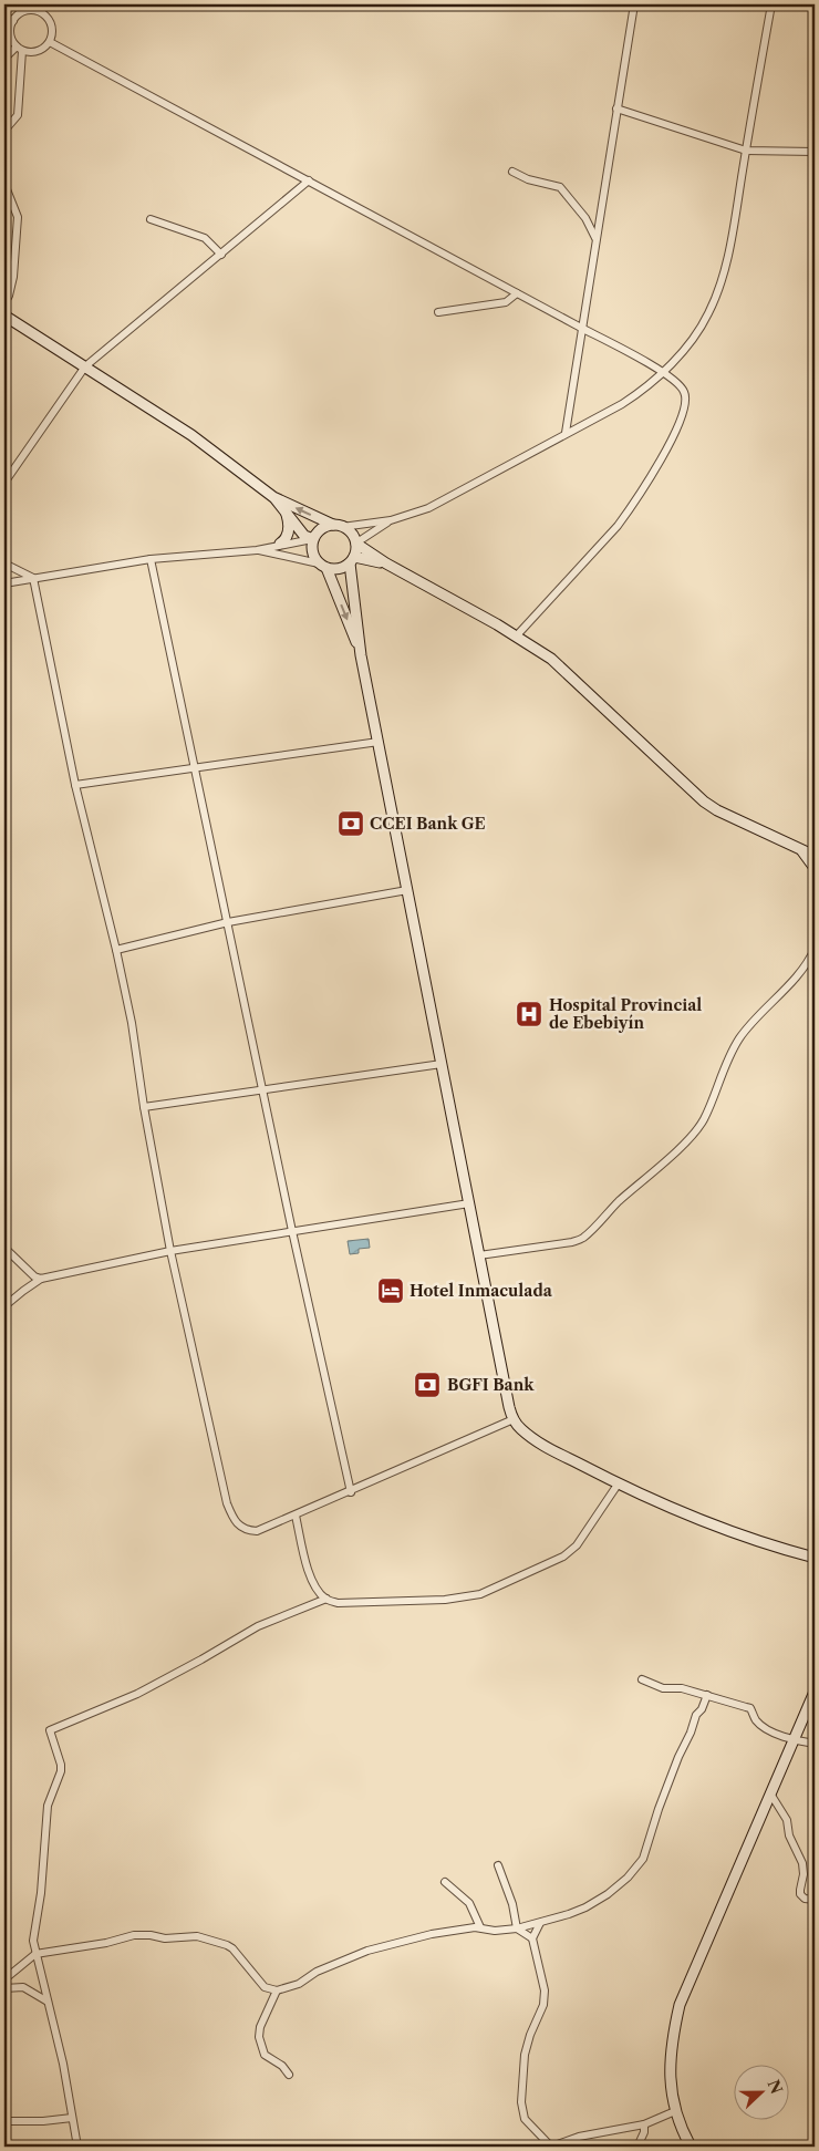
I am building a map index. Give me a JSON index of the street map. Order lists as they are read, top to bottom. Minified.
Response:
{"places":{"bank":["CCEI Bank GE","BGFI Bank"],"hospital":["Hospital Provincial de Ebebiyín"],"hotel":["Hotel Inmaculada"]},"north":"right"}
